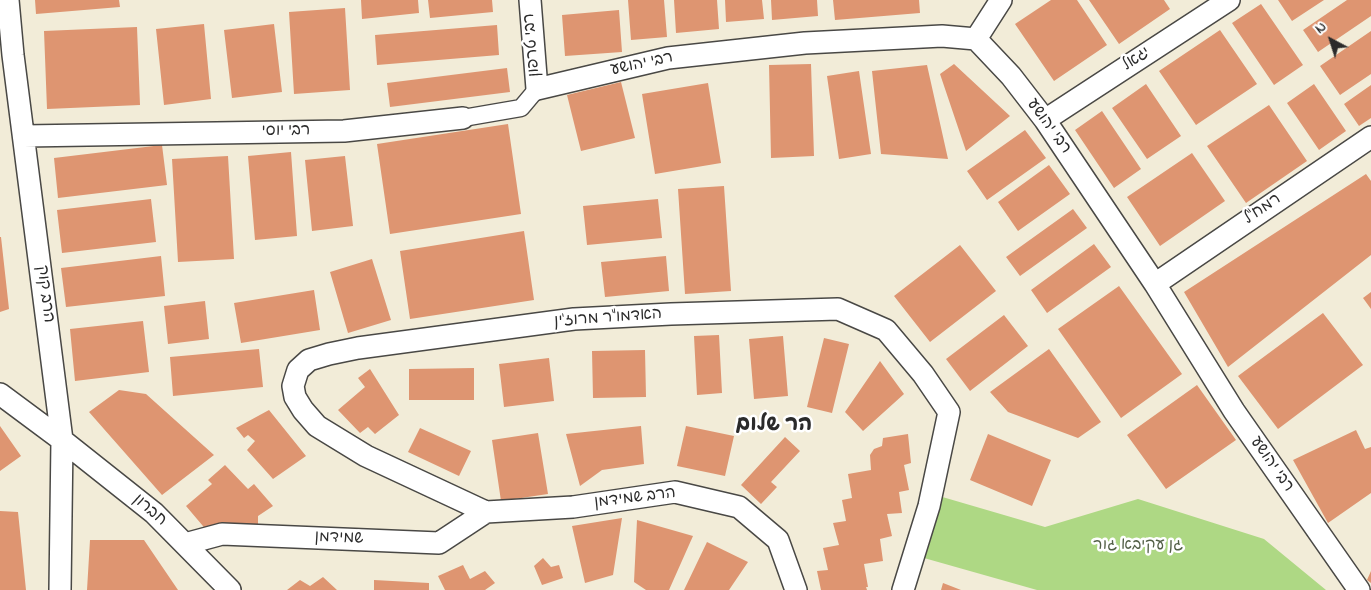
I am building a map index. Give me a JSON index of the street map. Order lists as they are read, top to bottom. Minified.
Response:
{"streets":{"street":["רבי טרפון","יגאל","רבי יהושע","רבי יוסי","רמח\"ל","הרב קוק","האדמו\"ר מרוז'ין","הרב שמידמן","חברון","שמידמן"]},"crossings":[["רבי טרפון","רבי יהושע"],["רבי טרפון","רבי יוסי"],["יגאל","רבי יהושע"],["רבי יהושע","רבי יוסי"],["רבי יהושע","רמח\"ל"],["רבי יוסי","הרב קוק"],["הרב קוק","חברון"],["האדמו\"ר מרוז'ין","הרב שמידמן"],["האדמו\"ר מרוז'ין","שמידמן"],["הרב שמידמן","שמידמן"],["חברון","שמידמן"]],"districts":["הר שלום"],"parks":["גן עקיבא גור"],"north":"top left"}
